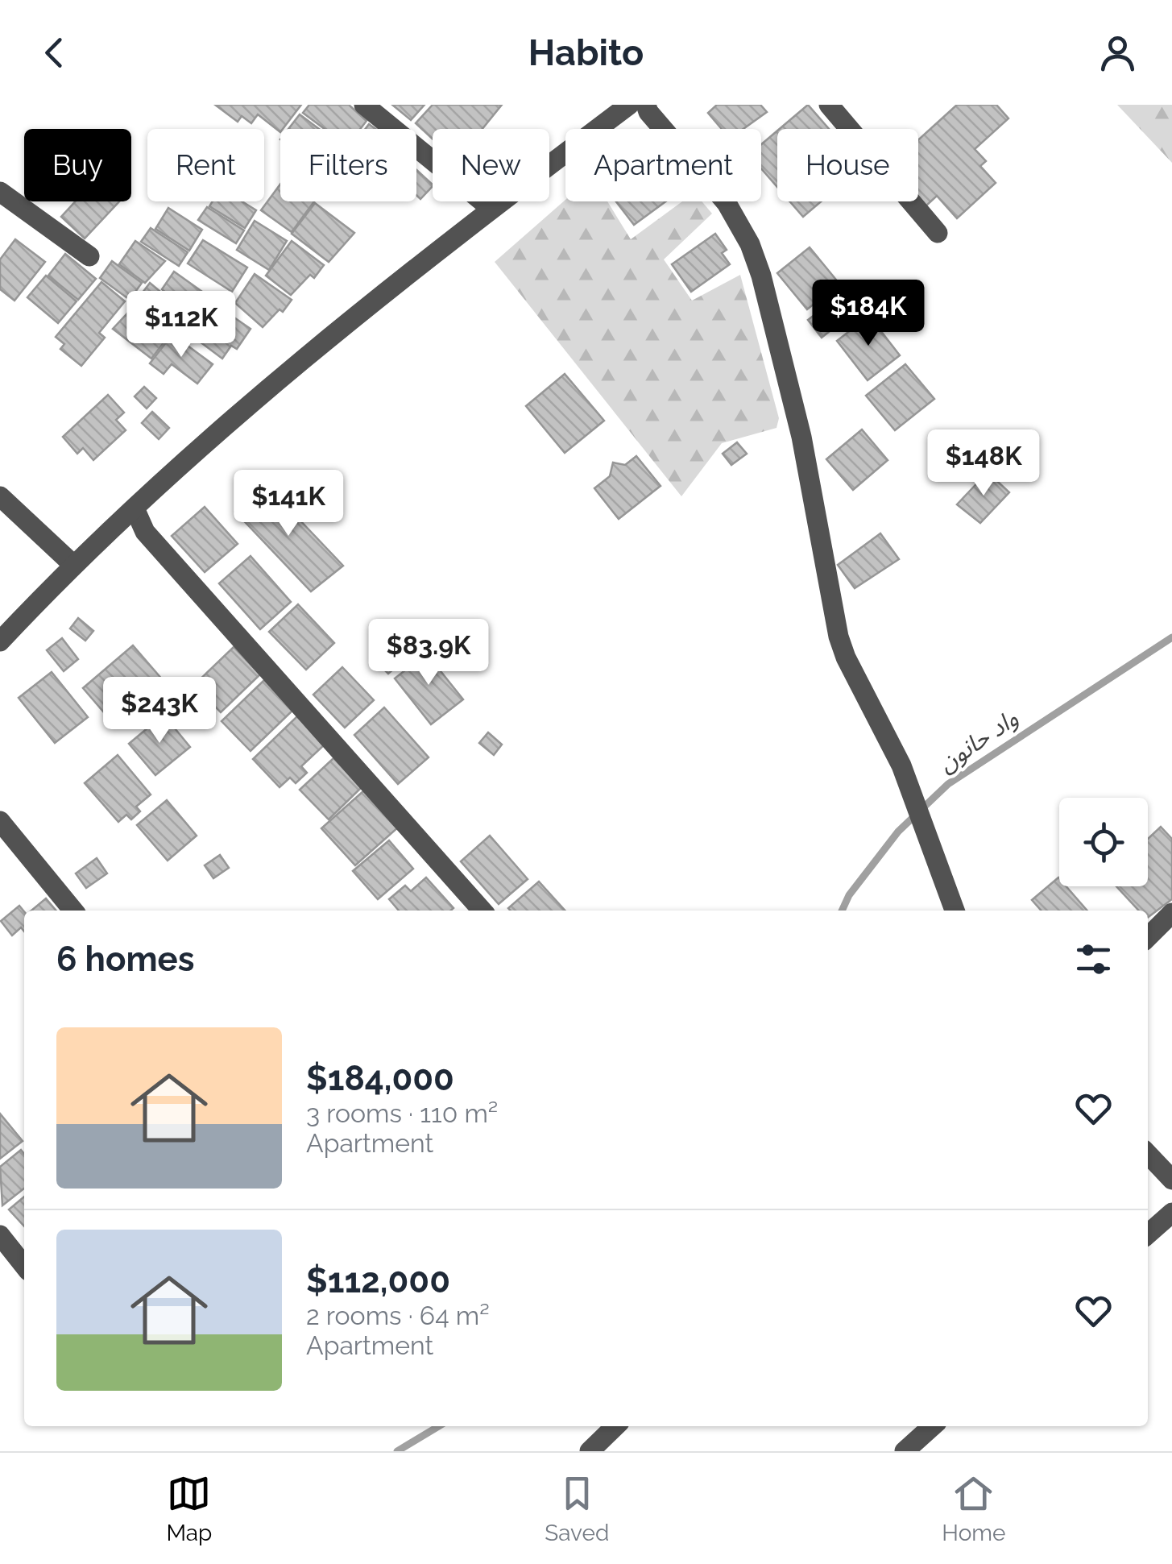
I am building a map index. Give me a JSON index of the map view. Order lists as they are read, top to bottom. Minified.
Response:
{"water":["واد حانون"],"page":{"header":"Habito","chip":["Buy","Rent","Filters","New","Apartment","House"],"price":["$184K","$112K","$148K","$141K","$83.9K","$243K"],"heading":"6 homes","list":[{"name":"$184,000","note":"3 rooms · 110 m² · Apartment"},{"name":"$112,000","note":"2 rooms · 64 m² · Apartment"}],"tabs":["Map","Saved","Home"]}}
